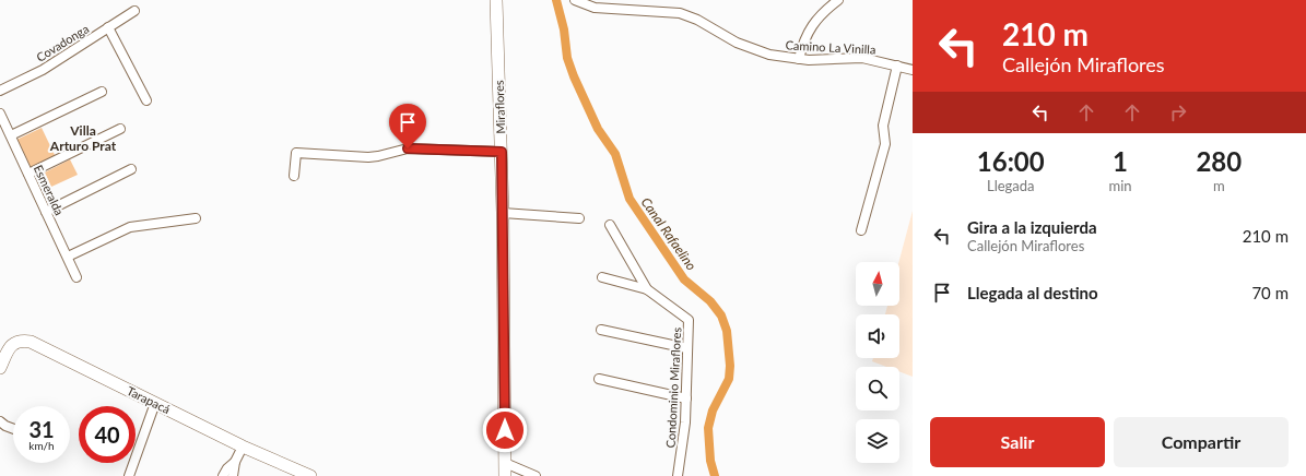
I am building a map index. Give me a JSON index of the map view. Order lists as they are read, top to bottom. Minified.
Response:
{"streets":{"street":["Covadonga","Camino La Vinilla","Miraflores","Esmeralda","Condominio Miraflores","Tarapacá"]},"districts":["Villa Arturo Prat"],"water":["Canal Rafaelino"],"north":"top","page":{"turn":["210 m","Callejón Miraflores"],"eta":["16:00","Llegada","1","min","280","m"],"list":[{"name":"Gira a la izquierda","note":"Callejón Miraflores","value":"210 m"},{"name":"Llegada al destino","value":"70 m"}],"speed":"31 km/h","limit":"40","buttons":["Salir","Compartir"]}}
